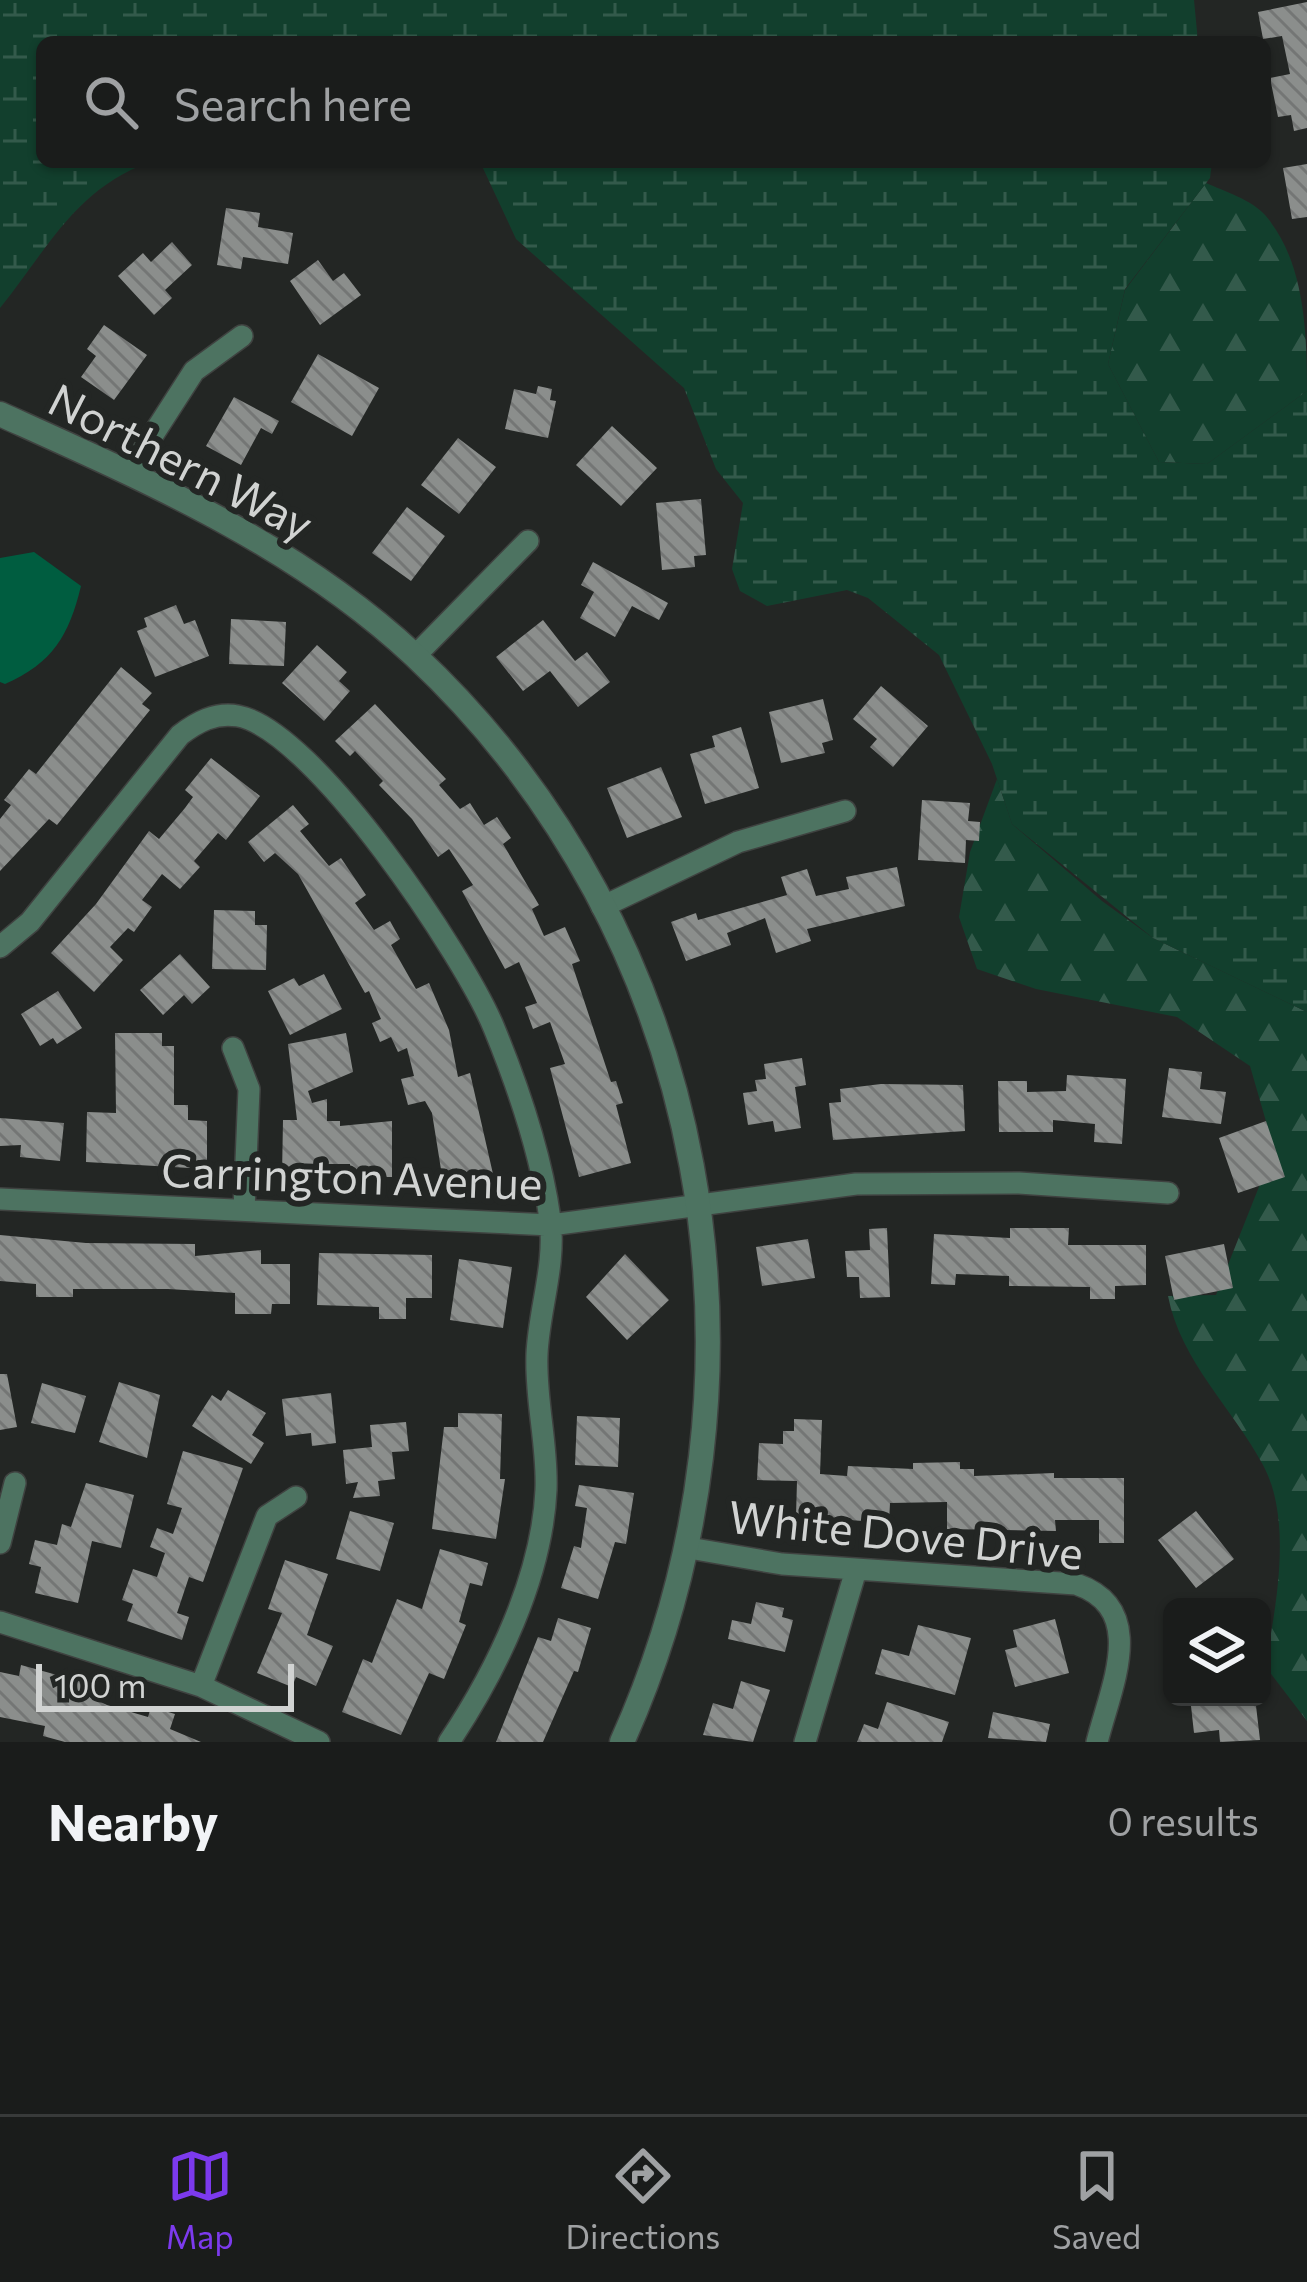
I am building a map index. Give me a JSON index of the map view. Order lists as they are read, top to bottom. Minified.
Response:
{"streets":{"street":["Northern Way","Carrington Avenue","White Dove Drive"]},"crossings":[["Northern Way","Carrington Avenue"],["Northern Way","White Dove Drive"]],"scale_bar":"100 m","page":{"search":"Search here","scale":"100 m","heading":["Nearby","0 results"],"nav":["Map","Directions","Saved"]}}
